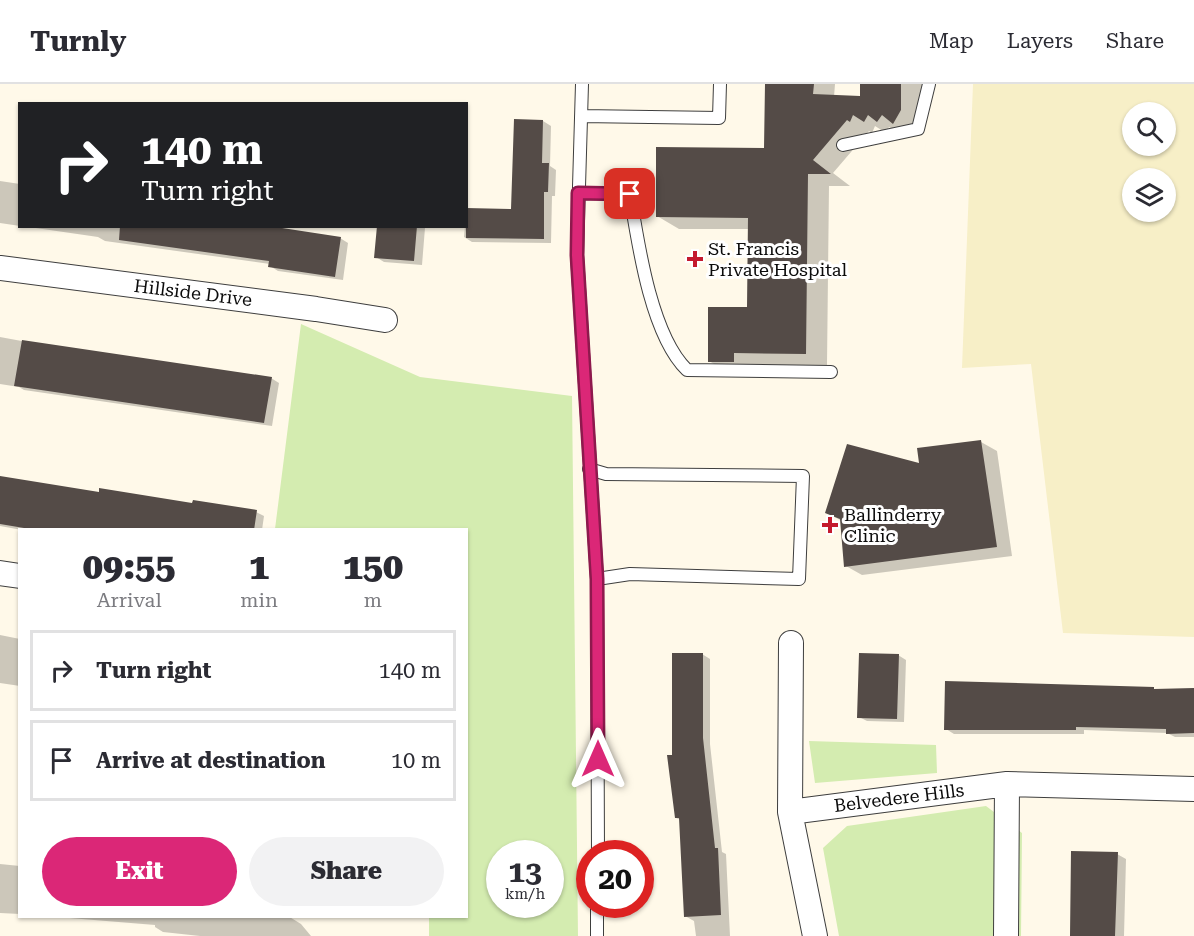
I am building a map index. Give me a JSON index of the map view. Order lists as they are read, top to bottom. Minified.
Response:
{"streets":{"street":["Hillside Drive","Belvedere Hills"]},"places":{"health":["St. Francis Private Hospital","Ballinderry Clinic"]},"page":{"header":"Turnly","nav":["Map","Layers","Share"],"turn":["140 m","Turn right"],"eta":["09:55","Arrival","1","min","150","m"],"list":[{"name":"Turn right","value":"140 m"},{"name":"Arrive at destination","value":"10 m"}],"buttons":["Exit","Share"],"speed":"13 km/h","limit":"20"}}
